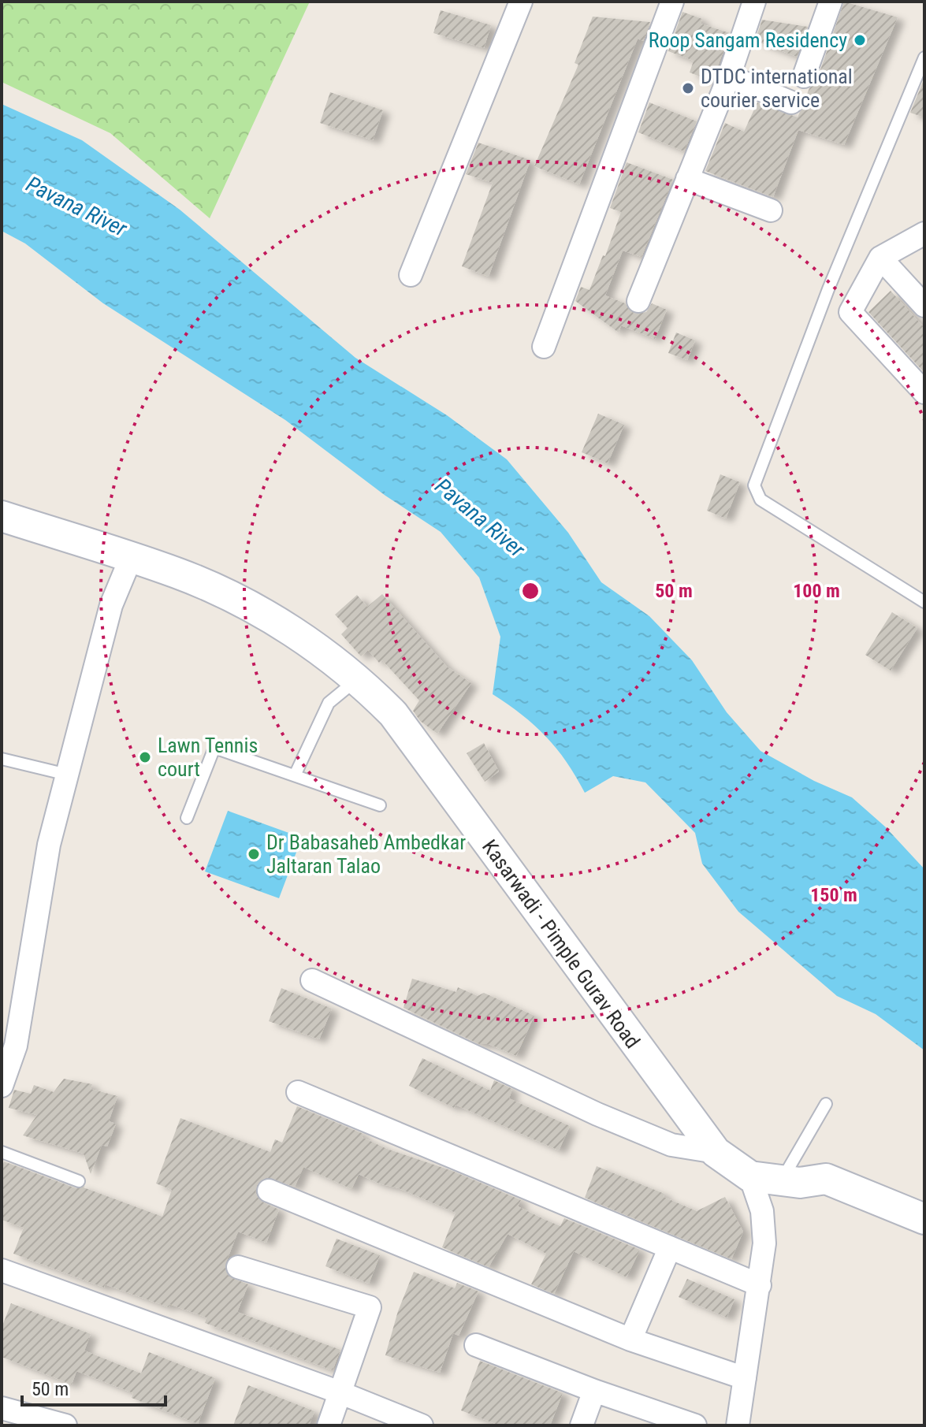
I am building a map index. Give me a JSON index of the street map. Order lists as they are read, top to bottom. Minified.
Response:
{"streets":{"street":["Kasarwadi - Pimple Gurav Road"]},"water":["Pavana River"],"places":["Roop Sangam Residency","DTDC international courier service","Lawn Tennis court","Dr Babasaheb Ambedkar Jaltaran Talao"],"scale_bar":"50 m","rings":["50 m","100 m","150 m"]}
